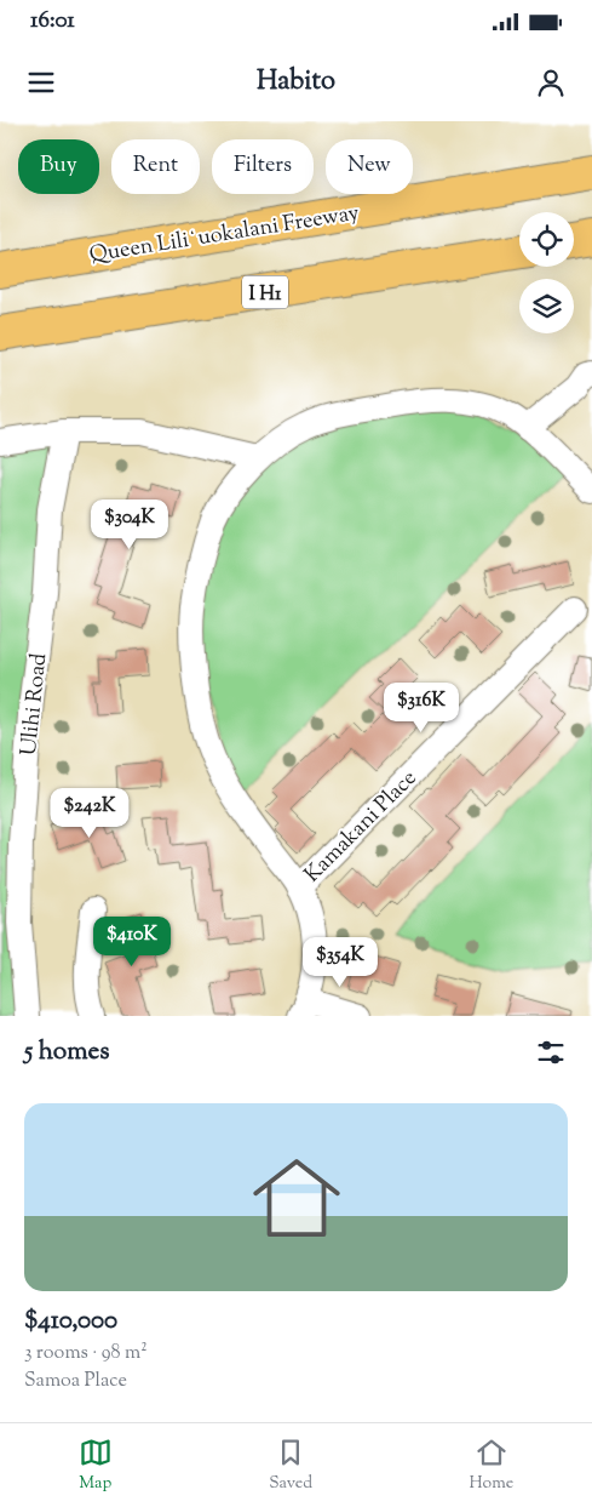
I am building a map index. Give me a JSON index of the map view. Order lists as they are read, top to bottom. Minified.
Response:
{"streets":{"highway":["Queen Liliʻuokalani Freeway","I H1"],"street":["Ulihi Road","Kamakani Place"]},"page":{"status":"16:01","header":"Habito","chip":["Buy","Rent","Filters","New"],"price":["$304K","$316K","$242K","$410K","$354K"],"heading":"5 homes","list":[{"name":"$410,000","note":"3 rooms · 98 m² · Samoa Place"}],"tabs":["Map","Saved","Home"]}}
